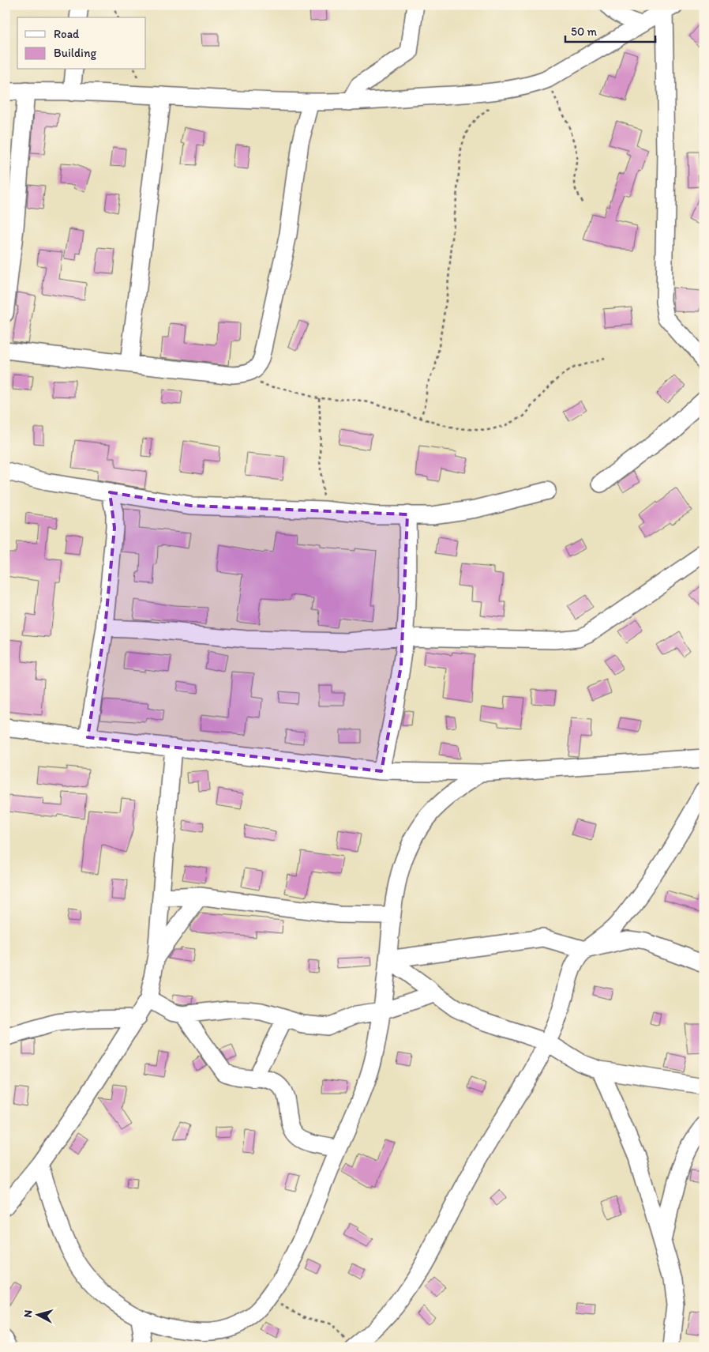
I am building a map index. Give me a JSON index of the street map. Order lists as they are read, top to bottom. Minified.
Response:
{"legend":["Road","Building"],"scale_bar":"50 m","north":"left"}
